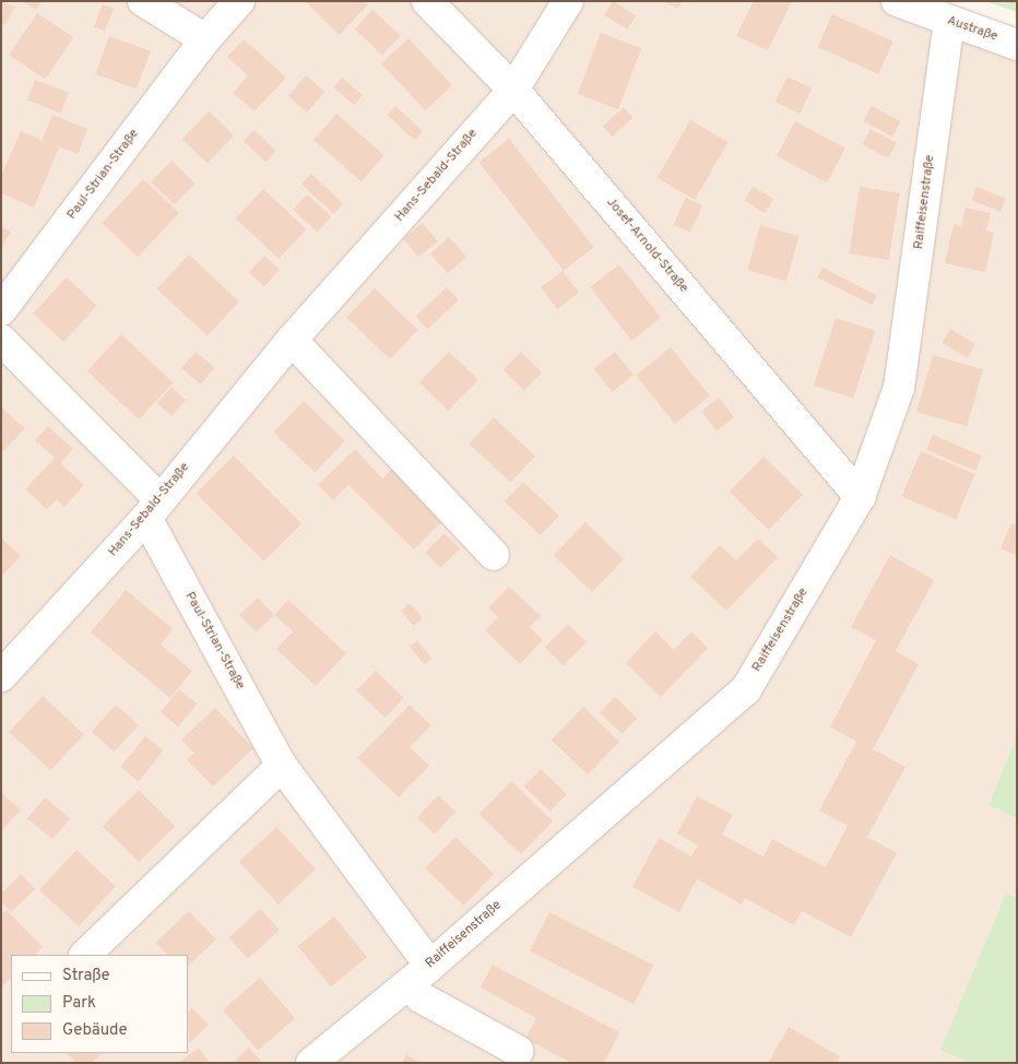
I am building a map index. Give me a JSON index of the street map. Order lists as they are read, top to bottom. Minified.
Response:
{"streets":{"street":["Austraße","Paul-Strian-Straße","Hans-Sebald-Straße","Raiffeisenstraße","Josef-Arnold-Straße"]},"crossings":[["Austraße","Raiffeisenstraße"],["Paul-Strian-Straße","Hans-Sebald-Straße"],["Paul-Strian-Straße","Raiffeisenstraße"],["Hans-Sebald-Straße","Josef-Arnold-Straße"],["Raiffeisenstraße","Josef-Arnold-Straße"]],"legend":["Straße","Park","Gebäude"]}
